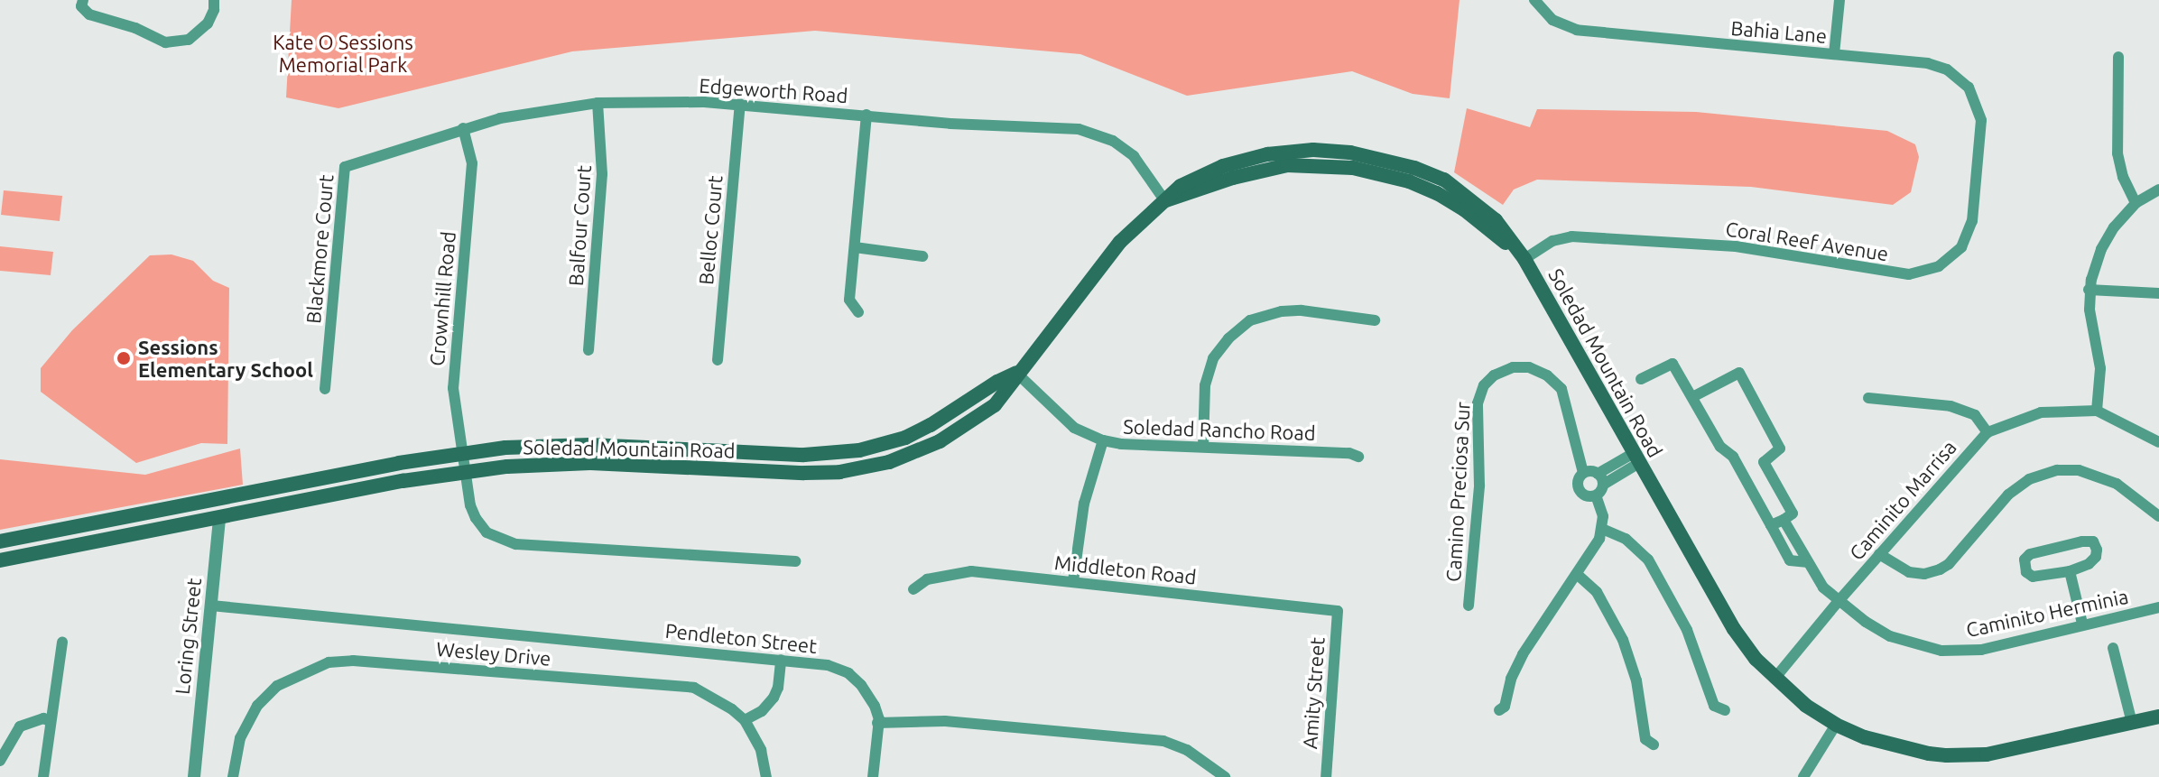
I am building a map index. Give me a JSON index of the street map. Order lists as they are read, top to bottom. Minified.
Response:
{"streets":{"main road":["Soledad Mountain Road"],"street":["Bahia Lane","Edgeworth Road","Balfour Court","Belloc Court","Coral Reef Avenue","Blackmore Court","Crownhill Road","Soledad Rancho Road","Camino Preciosa Sur","Caminito Marrisa","Middleton Road","Caminito Herminia","Loring Street","Pendleton Street","Wesley Drive","Amity Street"]},"crossings":[["Bahia Lane","Coral Reef Avenue"],["Edgeworth Road","Balfour Court"],["Edgeworth Road","Belloc Court"],["Edgeworth Road","Blackmore Court"],["Edgeworth Road","Crownhill Road"],["Edgeworth Road","Soledad Mountain Road"],["Coral Reef Avenue","Soledad Mountain Road"],["Crownhill Road","Soledad Mountain Road"],["Soledad Mountain Road","Soledad Rancho Road"],["Soledad Mountain Road","Caminito Marrisa"],["Soledad Mountain Road","Loring Street"],["Caminito Marrisa","Caminito Herminia"],["Middleton Road","Amity Street"],["Loring Street","Pendleton Street"]],"parks":["Kate O Sessions Memorial Park"],"places":["Sessions Elementary School"]}
